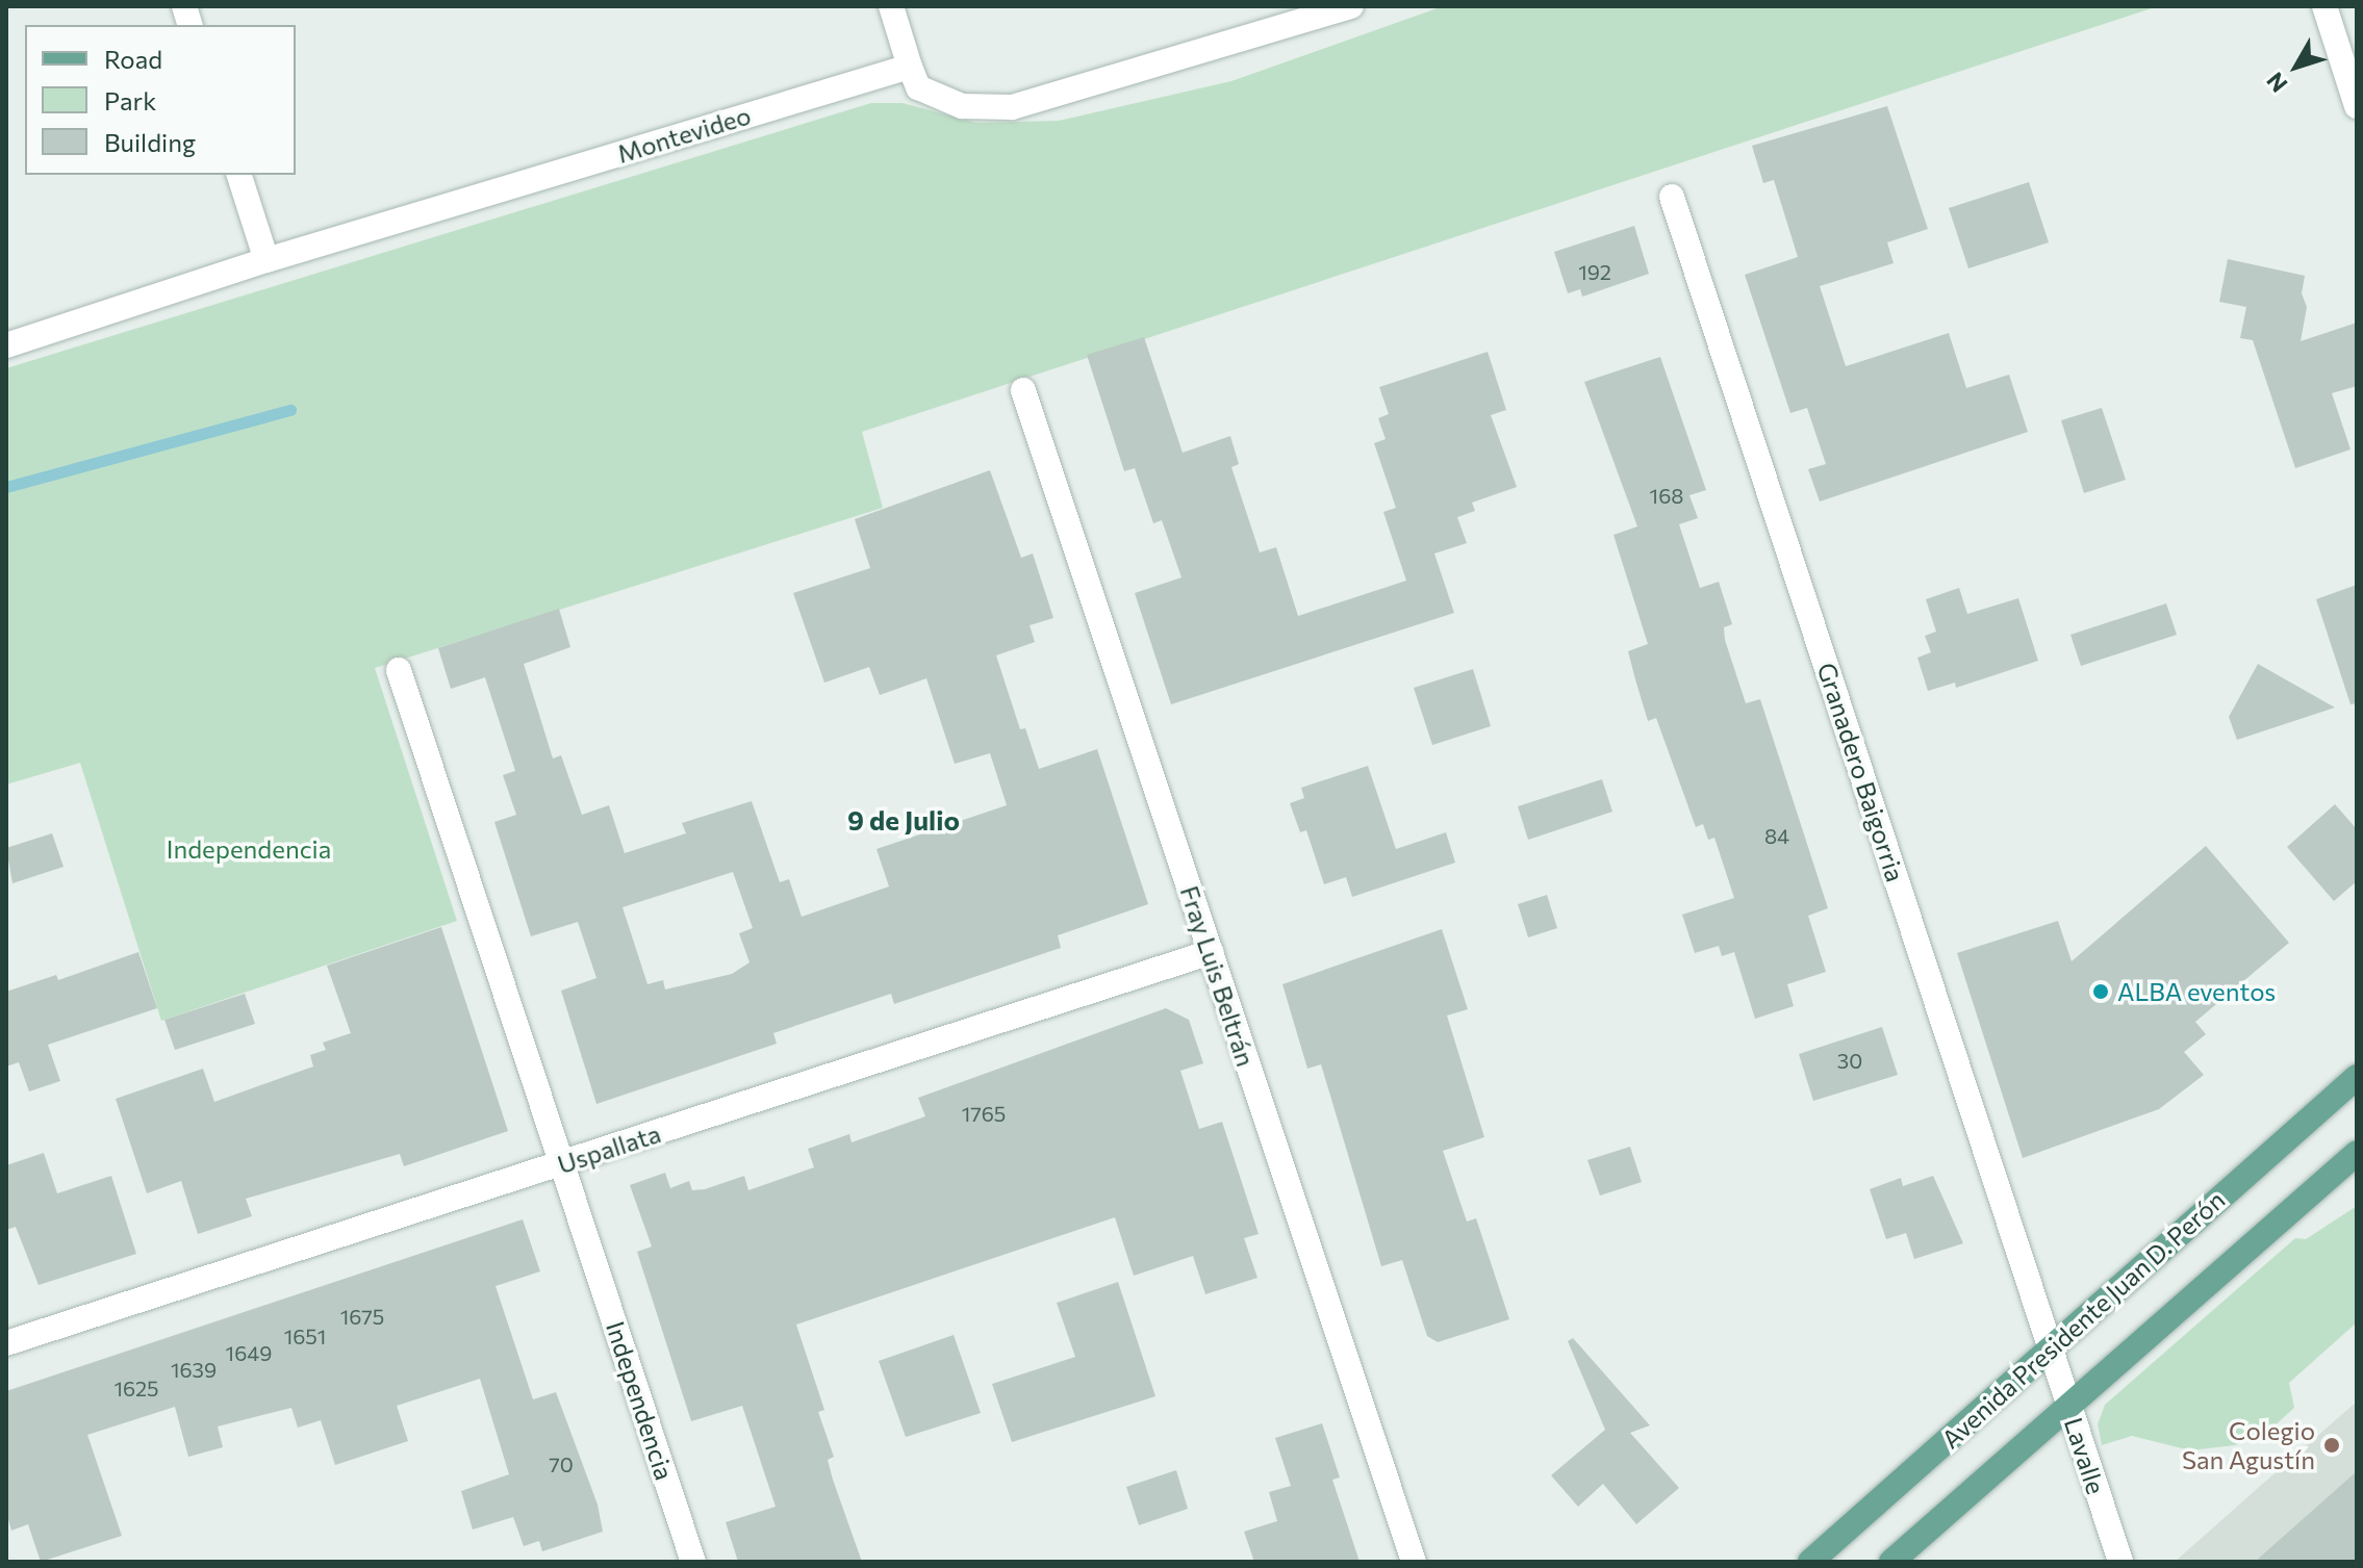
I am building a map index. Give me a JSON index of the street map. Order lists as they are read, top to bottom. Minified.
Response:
{"streets":{"main road":["Avenida Presidente Juan D. Perón"],"street":["Montevideo","Granadero Baigorria","Fray Luis Beltrán","Uspallata","Independencia","Lavalle"]},"crossings":[["Granadero Baigorria","Avenida Presidente Juan D. Perón"],["Granadero Baigorria","Lavalle"],["Fray Luis Beltrán","Uspallata"],["Uspallata","Independencia"],["Avenida Presidente Juan D. Perón","Lavalle"]],"districts":["9 de Julio"],"parks":["Independencia"],"places":["ALBA eventos","Colegio San Agustín"],"house_numbers":["192","168","84","30","1765","1675","1651","1649","1639","1625","70"],"legend":["Road","Park","Building"],"north":"bottom left"}
